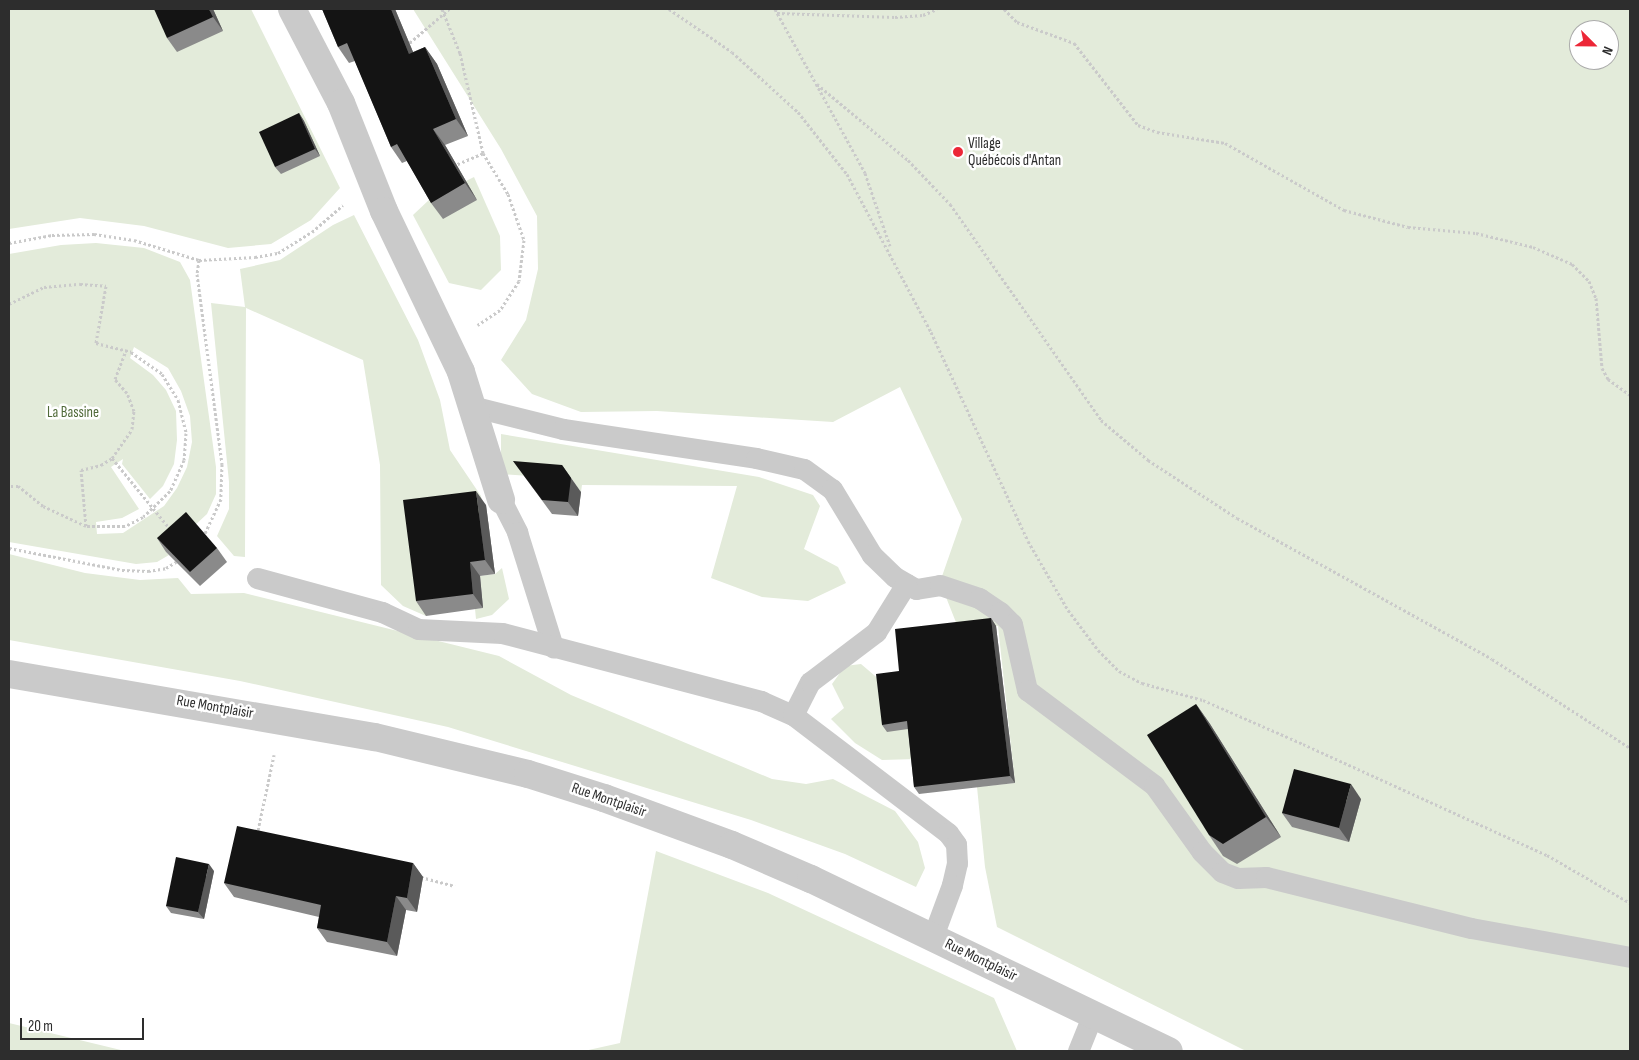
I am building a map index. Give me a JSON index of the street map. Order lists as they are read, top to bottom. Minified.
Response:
{"streets":{"street":["Rue Montplaisir"]},"parks":["La Bassine"],"places":["Village Québécois d'Antan"],"scale_bar":"20 m","north":"bottom right"}
